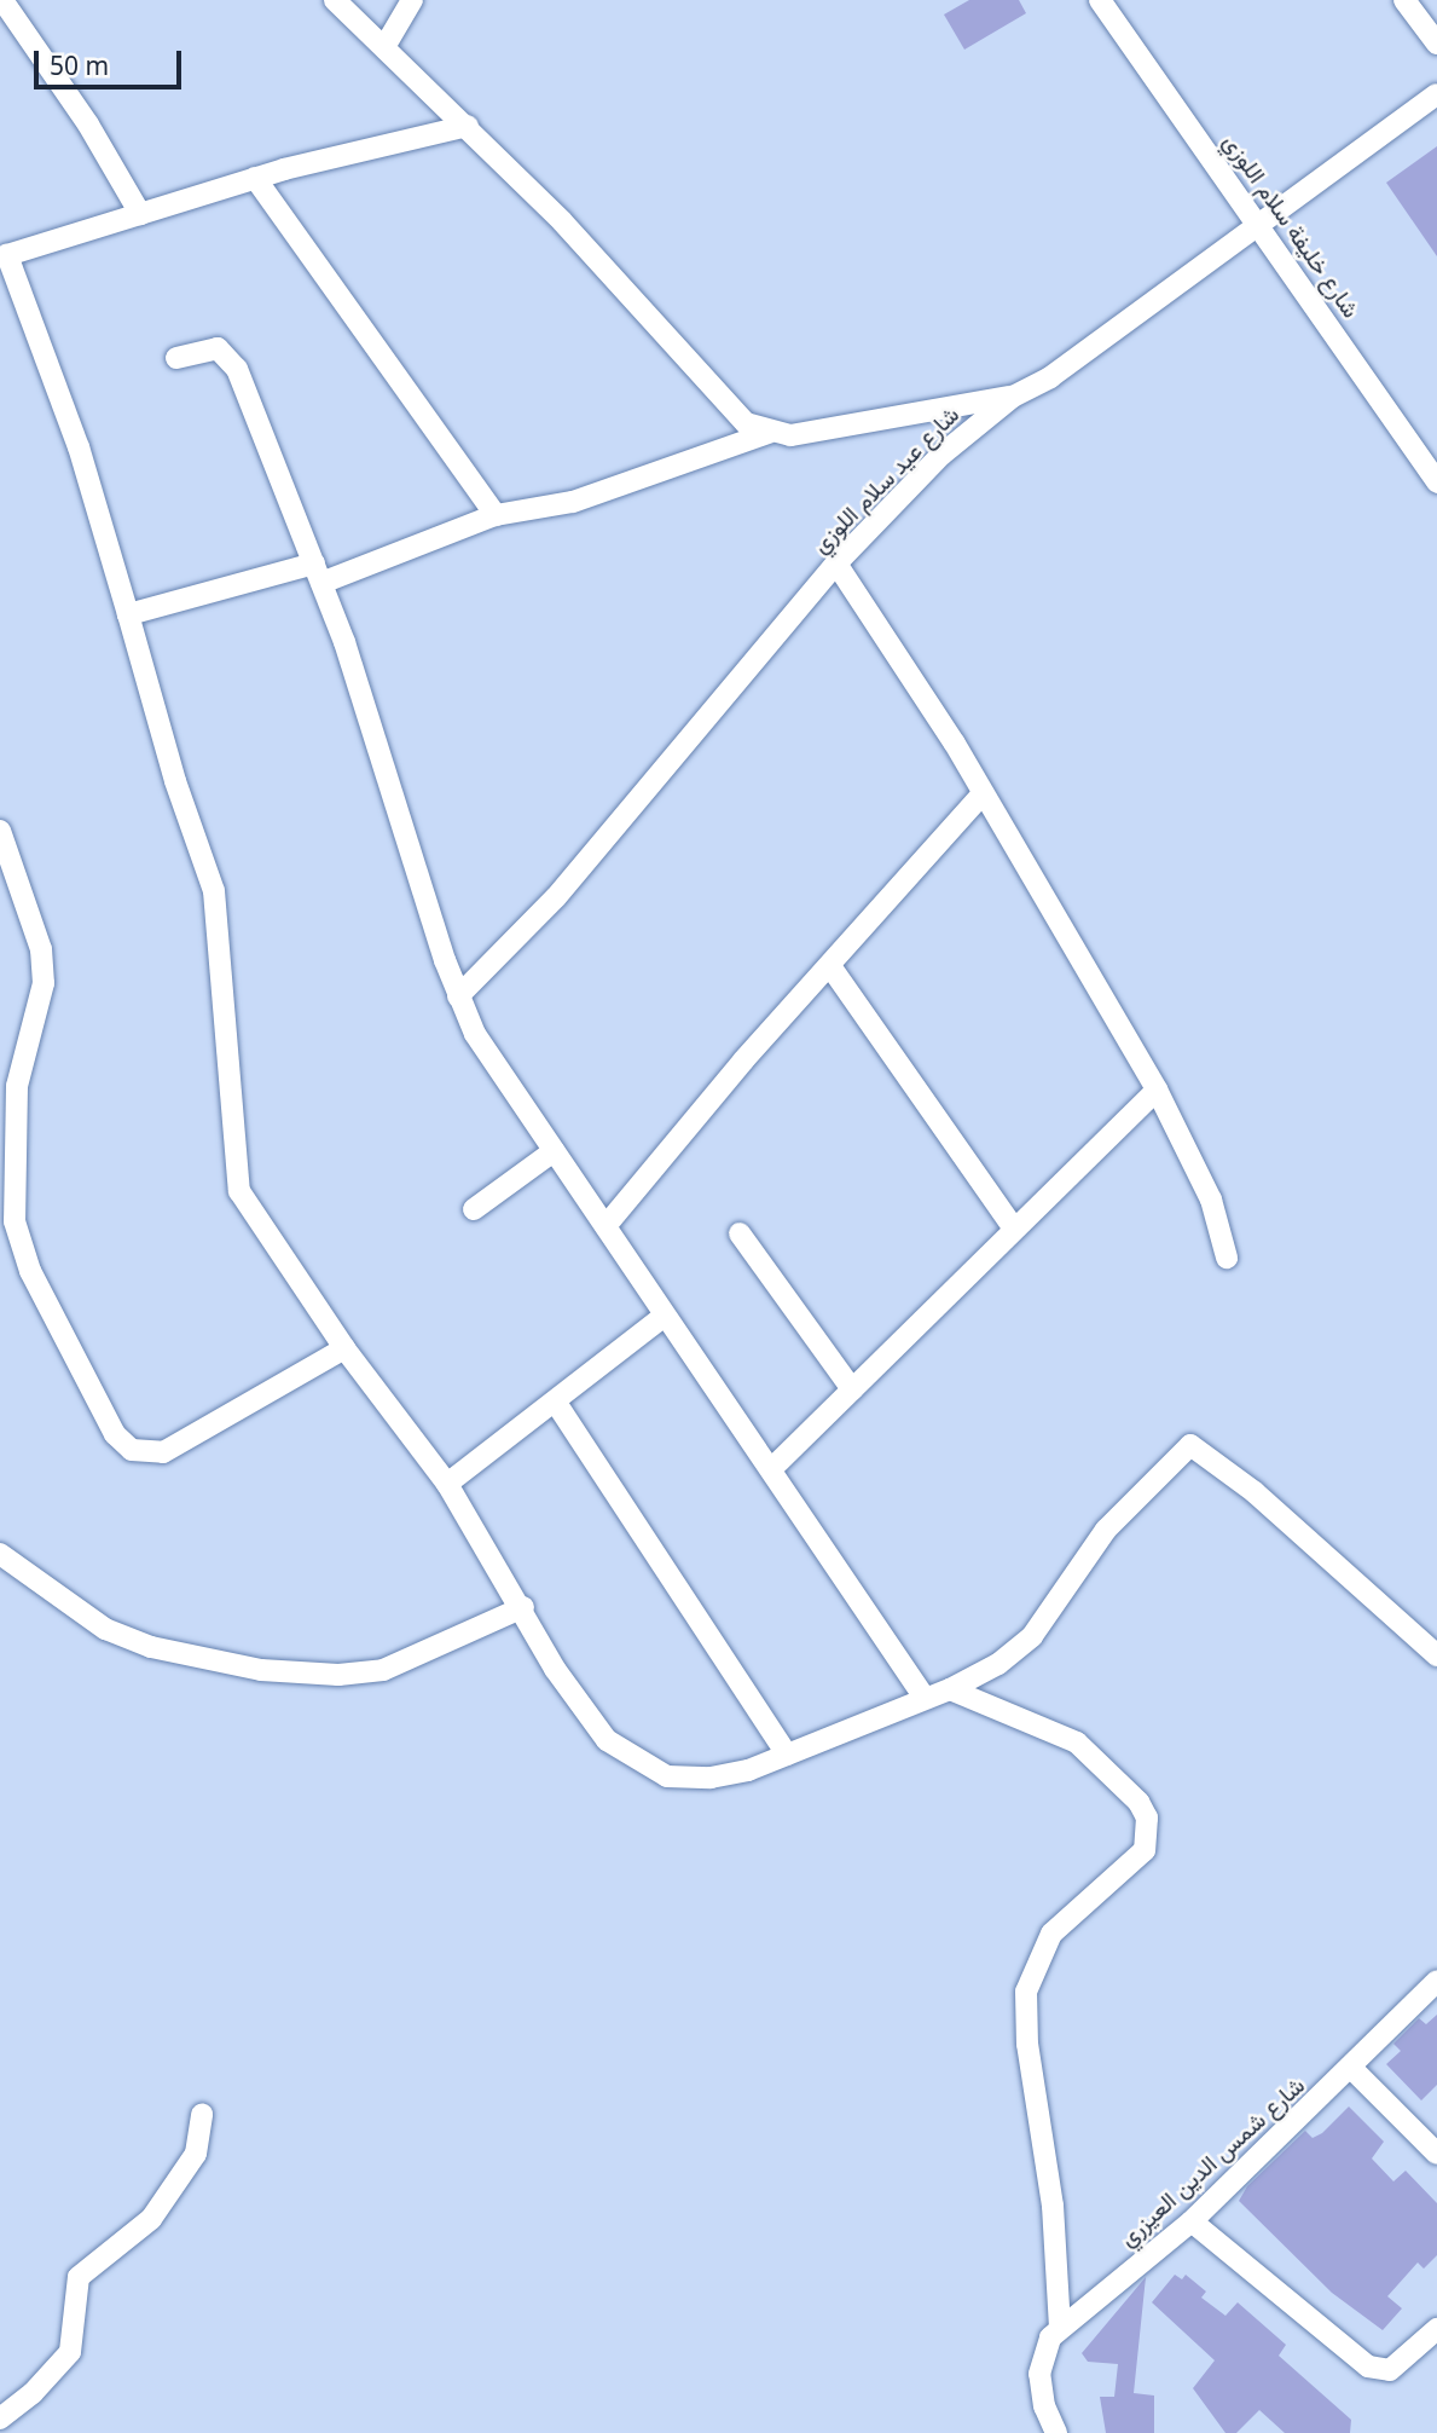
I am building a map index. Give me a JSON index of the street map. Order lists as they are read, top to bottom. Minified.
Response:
{"streets":{"street":["شارع خليفة سلام اللوزي","شارع عيد سلام اللوزي","شارع شمس الدين العيزري"]},"crossings":[["شارع خليفة سلام اللوزي","شارع عيد سلام اللوزي"]],"scale_bar":"50 m"}
